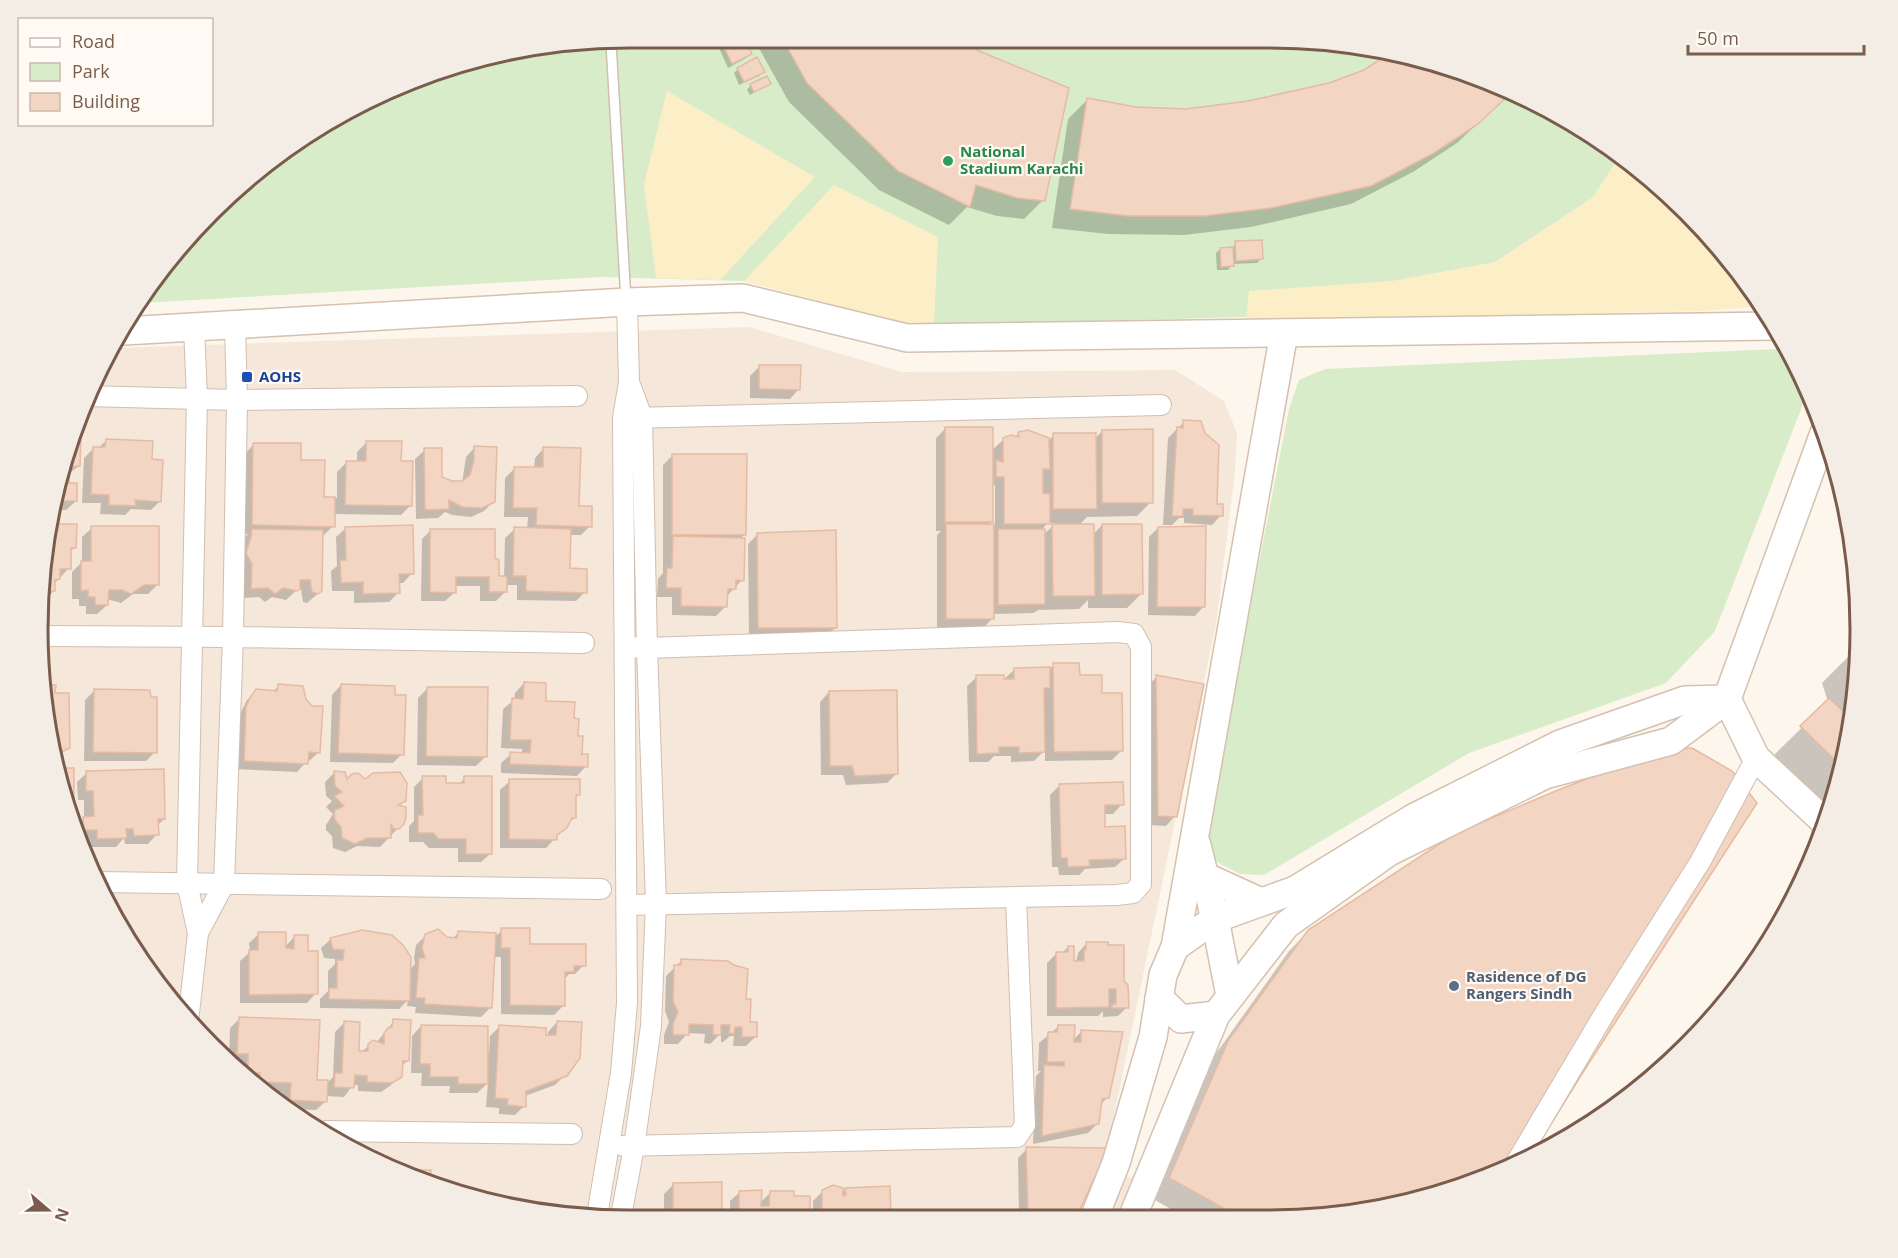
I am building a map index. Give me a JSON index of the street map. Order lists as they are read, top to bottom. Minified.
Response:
{"places":{"other":["National Stadium Karachi","Rasidence of DG Rangers Sindh"],"transit":["AOHS"]},"legend":["Road","Park","Building"],"scale_bar":"50 m","north":"right"}
